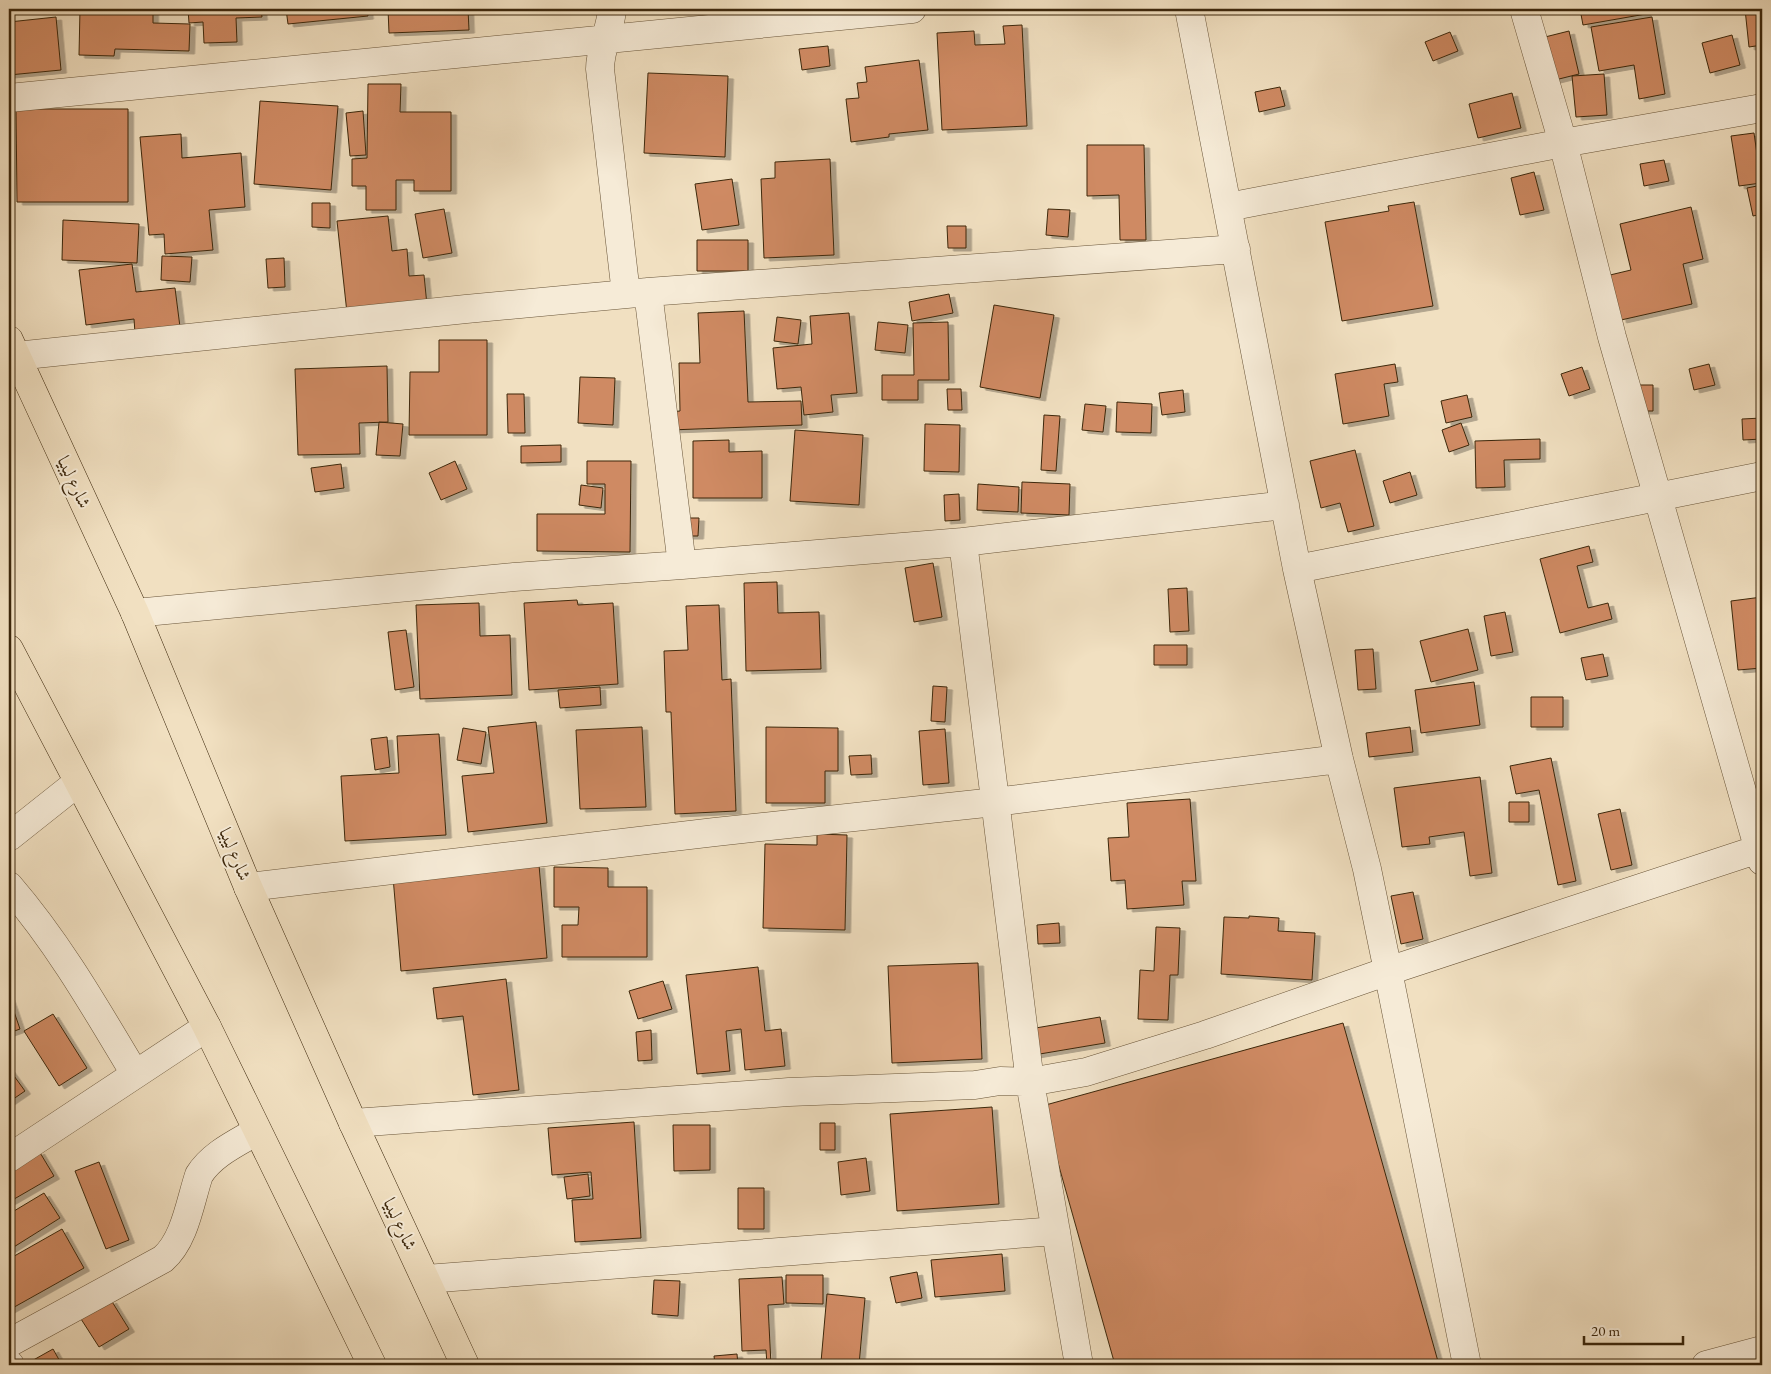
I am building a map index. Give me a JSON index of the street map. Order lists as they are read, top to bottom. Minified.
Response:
{"streets":{"main road":["شارع ليبيا"]},"scale_bar":"20 m"}
